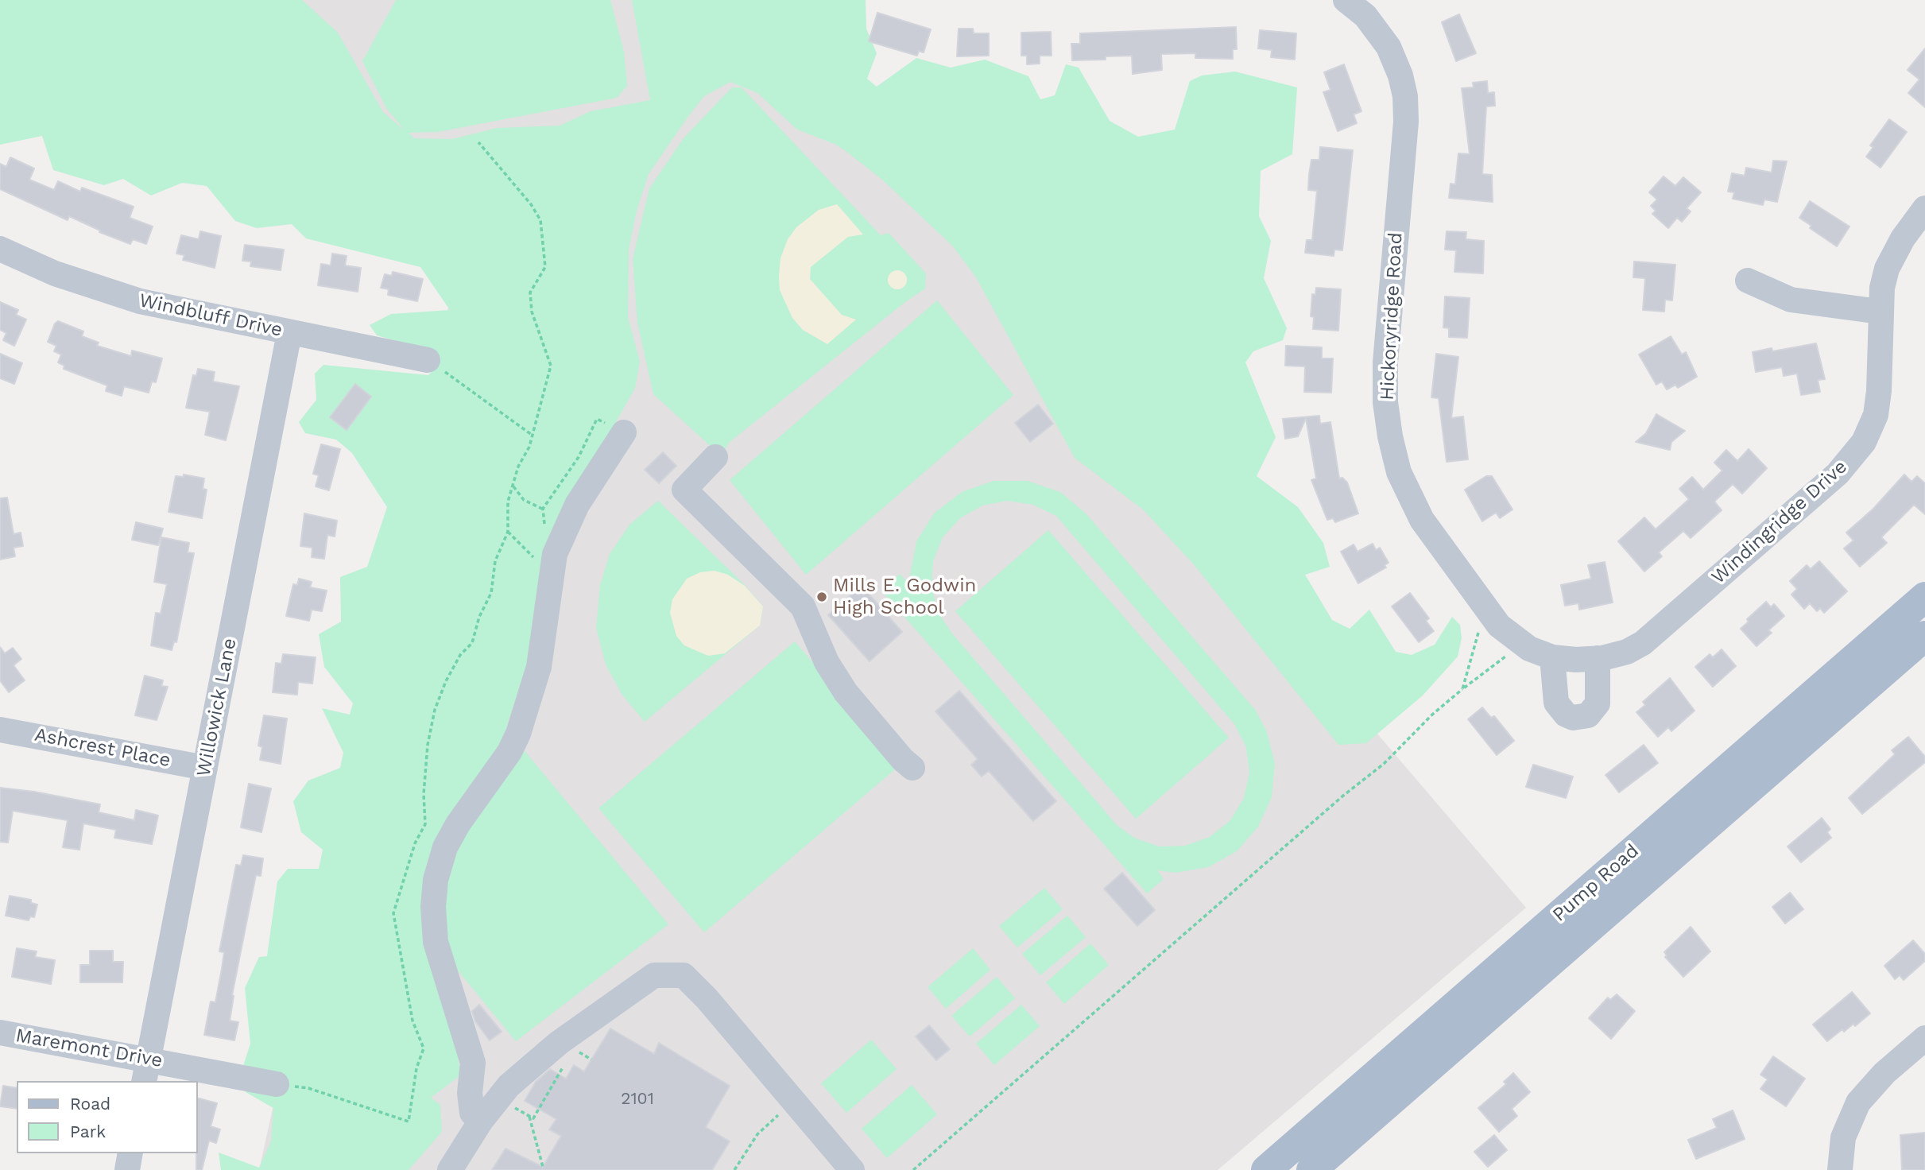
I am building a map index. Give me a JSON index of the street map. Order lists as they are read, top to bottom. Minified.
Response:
{"streets":{"main road":["Pump Road"],"street":["Windbluff Drive","Hickoryridge Road","Windingridge Drive","Willowick Lane","Ashcrest Place","Maremont Drive"]},"crossings":[["Windbluff Drive","Willowick Lane"],["Hickoryridge Road","Windingridge Drive"],["Willowick Lane","Ashcrest Place"],["Willowick Lane","Maremont Drive"]],"places":["Mills E. Godwin High School"],"house_numbers":["2101"],"legend":["Road","Park"]}
